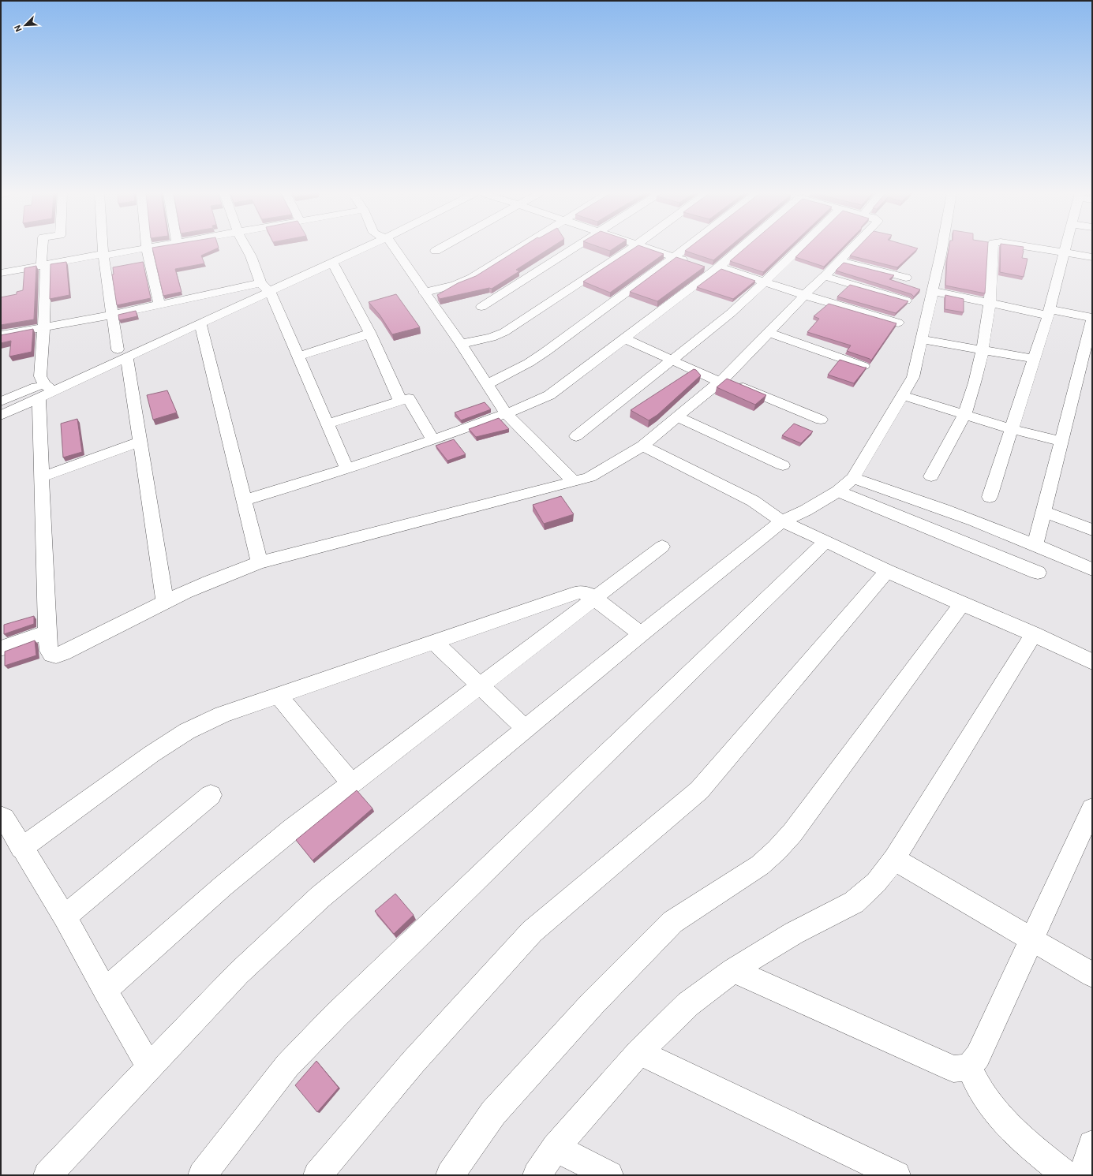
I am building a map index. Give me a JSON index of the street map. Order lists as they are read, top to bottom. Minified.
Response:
{"north":"bottom left"}
